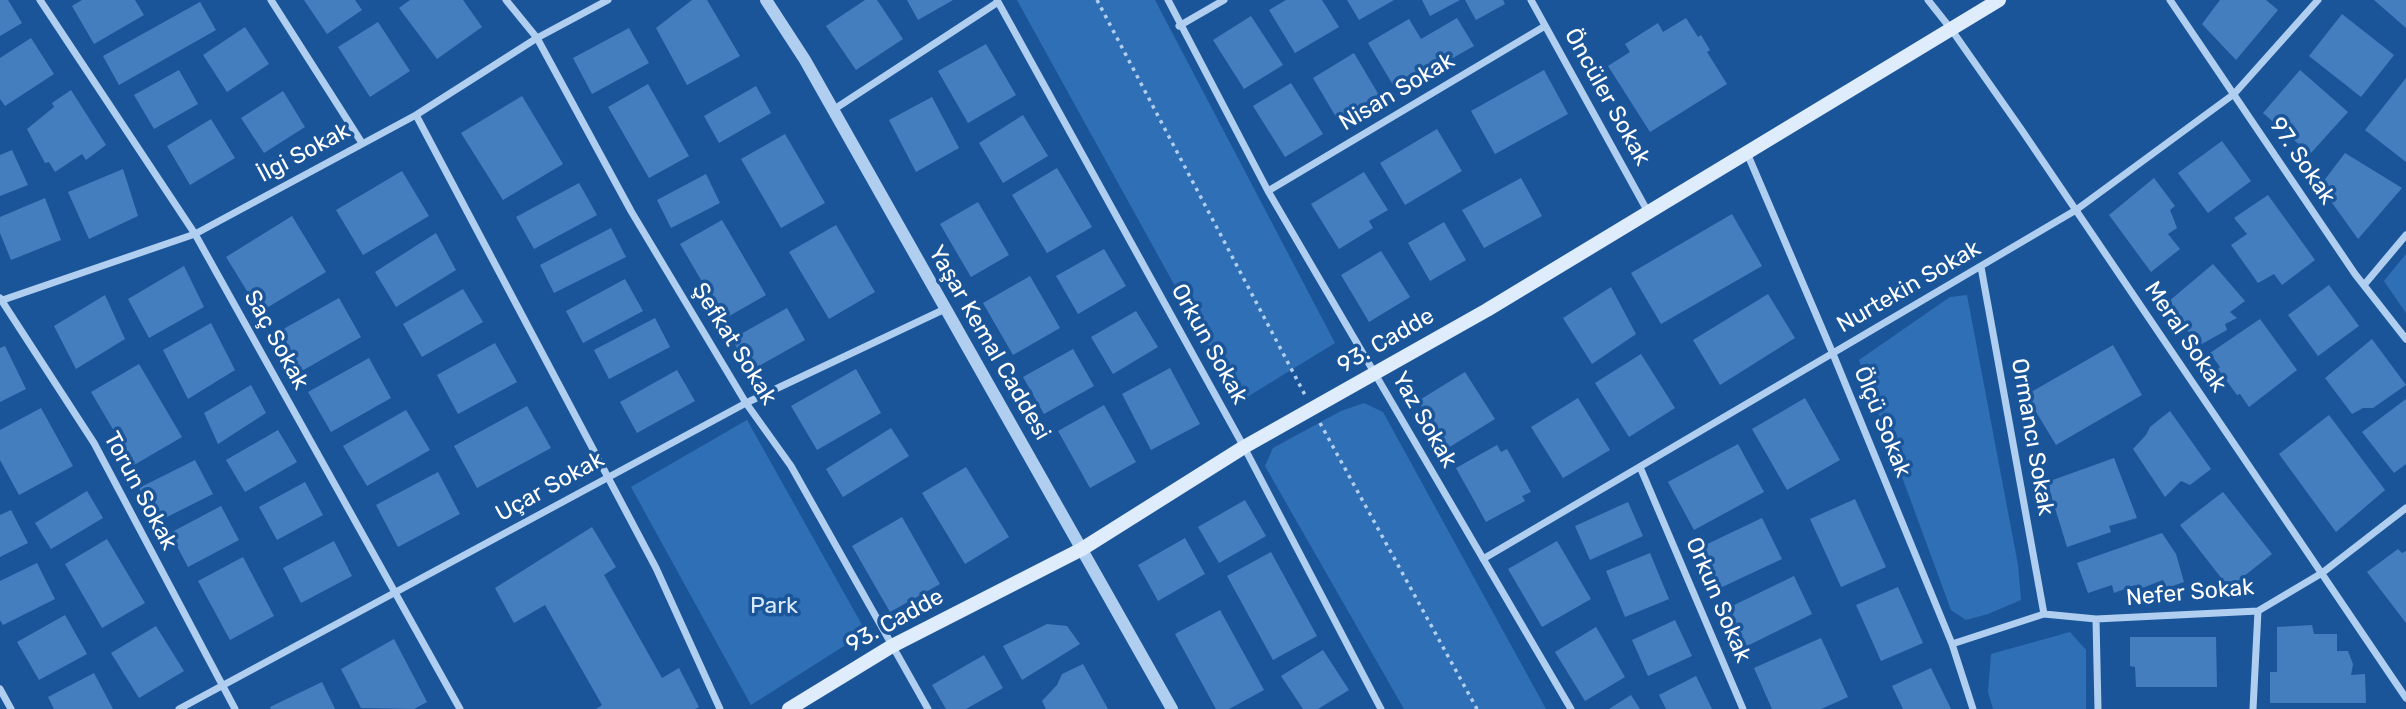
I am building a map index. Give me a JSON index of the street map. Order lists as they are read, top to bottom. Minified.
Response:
{"streets":{"main road":["93. Cadde"],"street":["Nisan Sokak","Öncüler Sokak","İlgi Sokak","97. Sokak","Nurtekin Sokak","Meral Sokak","Saç Sokak","Yaşar Kemal Caddesi","Şefkat Sokak","Orkun Sokak","Yaz Sokak","Ölçü Sokak","Ormancı Sokak","Uçar Sokak","Torun Sokak","Nefer Sokak"]},"crossings":[["Nisan Sokak","Öncüler Sokak"],["Nisan Sokak","Yaz Sokak"],["Öncüler Sokak","93. Cadde"],["İlgi Sokak","Saç Sokak"],["İlgi Sokak","Şefkat Sokak"],["İlgi Sokak","Torun Sokak"],["97. Sokak","Nurtekin Sokak"],["Nurtekin Sokak","Meral Sokak"],["Nurtekin Sokak","Orkun Sokak"],["Nurtekin Sokak","Yaz Sokak"],["Nurtekin Sokak","Ölçü Sokak"],["Nurtekin Sokak","Ormancı Sokak"],["Meral Sokak","93. Cadde"],["Meral Sokak","Nefer Sokak"],["Saç Sokak","Uçar Sokak"],["93. Cadde","Yaşar Kemal Caddesi"],["93. Cadde","Şefkat Sokak"],["93. Cadde","Orkun Sokak"],["93. Cadde","Yaz Sokak"],["93. Cadde","Ölçü Sokak"],["Yaşar Kemal Caddesi","Uçar Sokak"],["Şefkat Sokak","Uçar Sokak"],["Ölçü Sokak","Nefer Sokak"],["Ormancı Sokak","Nefer Sokak"],["Uçar Sokak","Torun Sokak"]],"parks":["Park"]}
